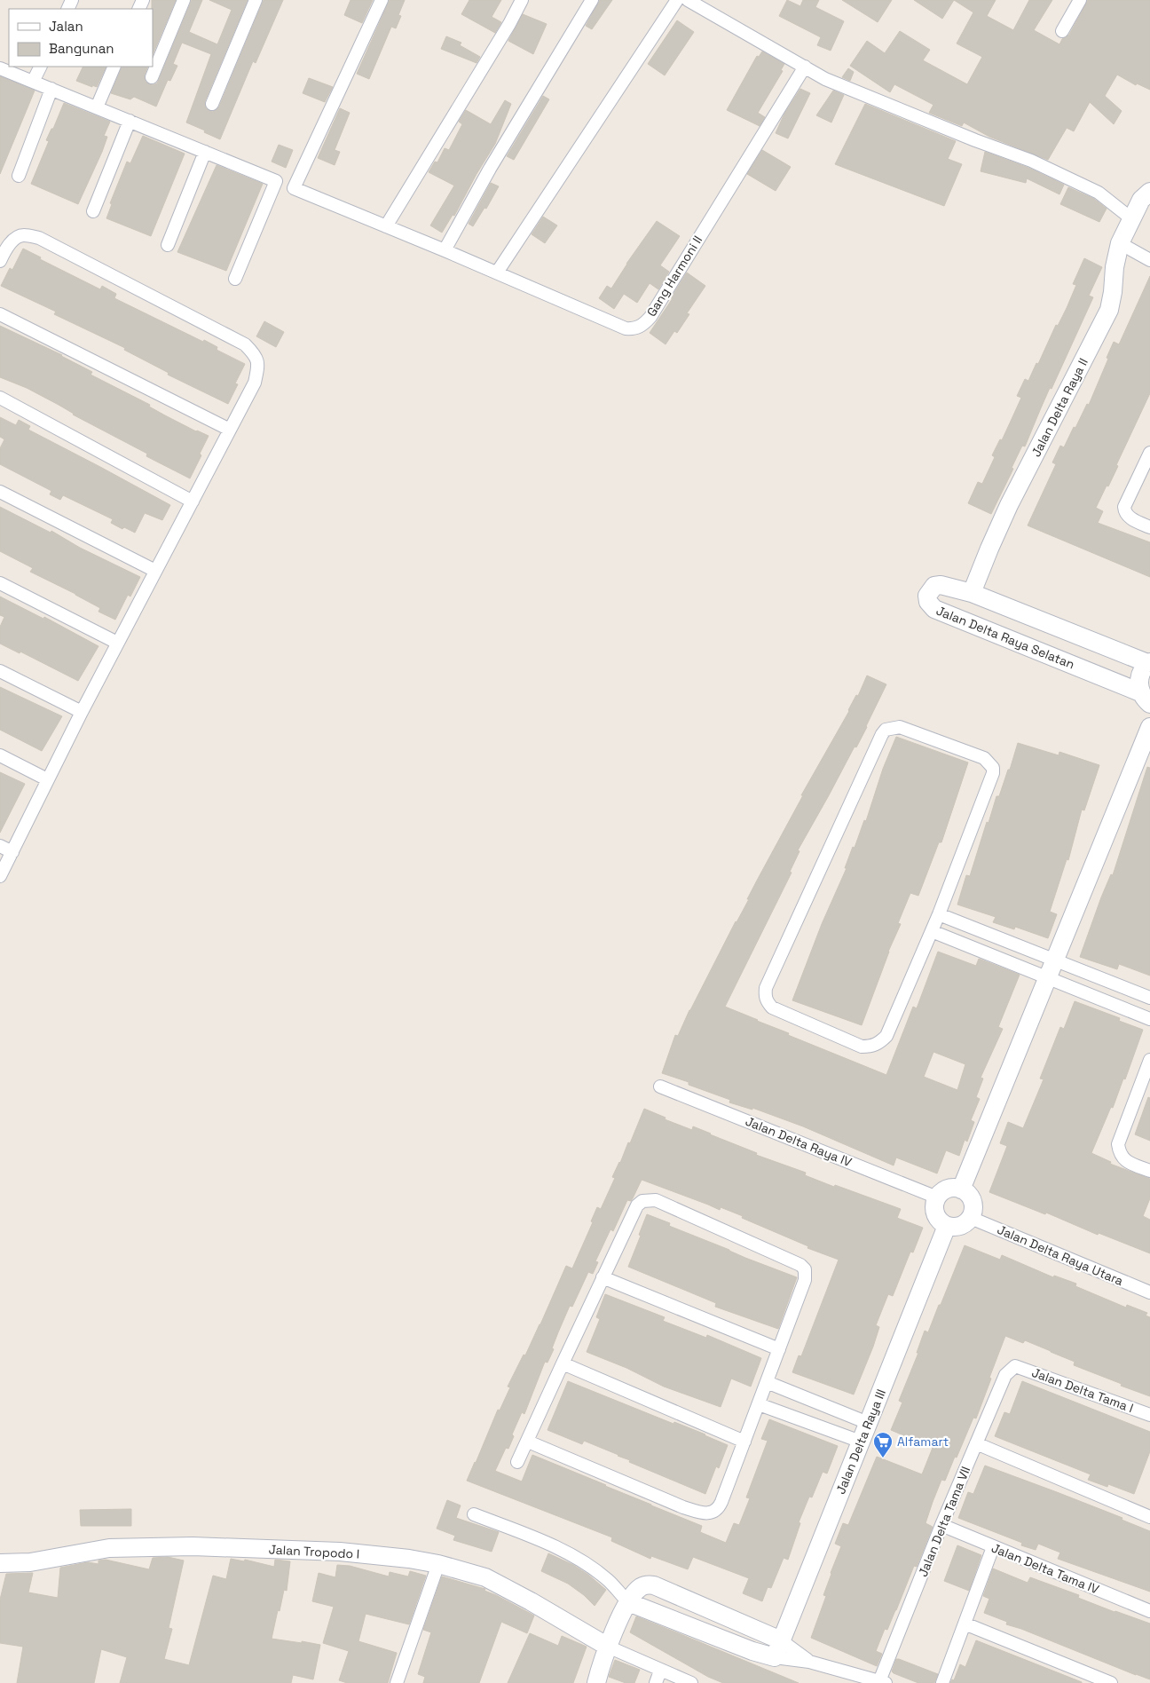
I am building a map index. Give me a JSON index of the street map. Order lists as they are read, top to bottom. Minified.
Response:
{"streets":{"street":["Gang Harmoni II","Jalan Delta Raya II","Jalan Delta Raya Selatan","Jalan Delta Raya IV","Jalan Delta Raya Utara","Jalan Delta Tama I","Jalan Delta Raya III","Jalan Delta Tama VII","Jalan Tropodo I","Jalan Delta Tama IV"]},"crossings":[["Jalan Delta Raya II","Jalan Delta Raya Selatan"],["Jalan Delta Raya IV","Jalan Delta Raya Utara"],["Jalan Delta Raya IV","Jalan Delta Raya III"],["Jalan Delta Raya Utara","Jalan Delta Raya III"],["Jalan Delta Tama I","Jalan Delta Tama VII"],["Jalan Delta Tama VII","Jalan Delta Tama IV"]],"places":{"supermarket":["Alfamart"]},"legend":["Jalan","Bangunan"]}
